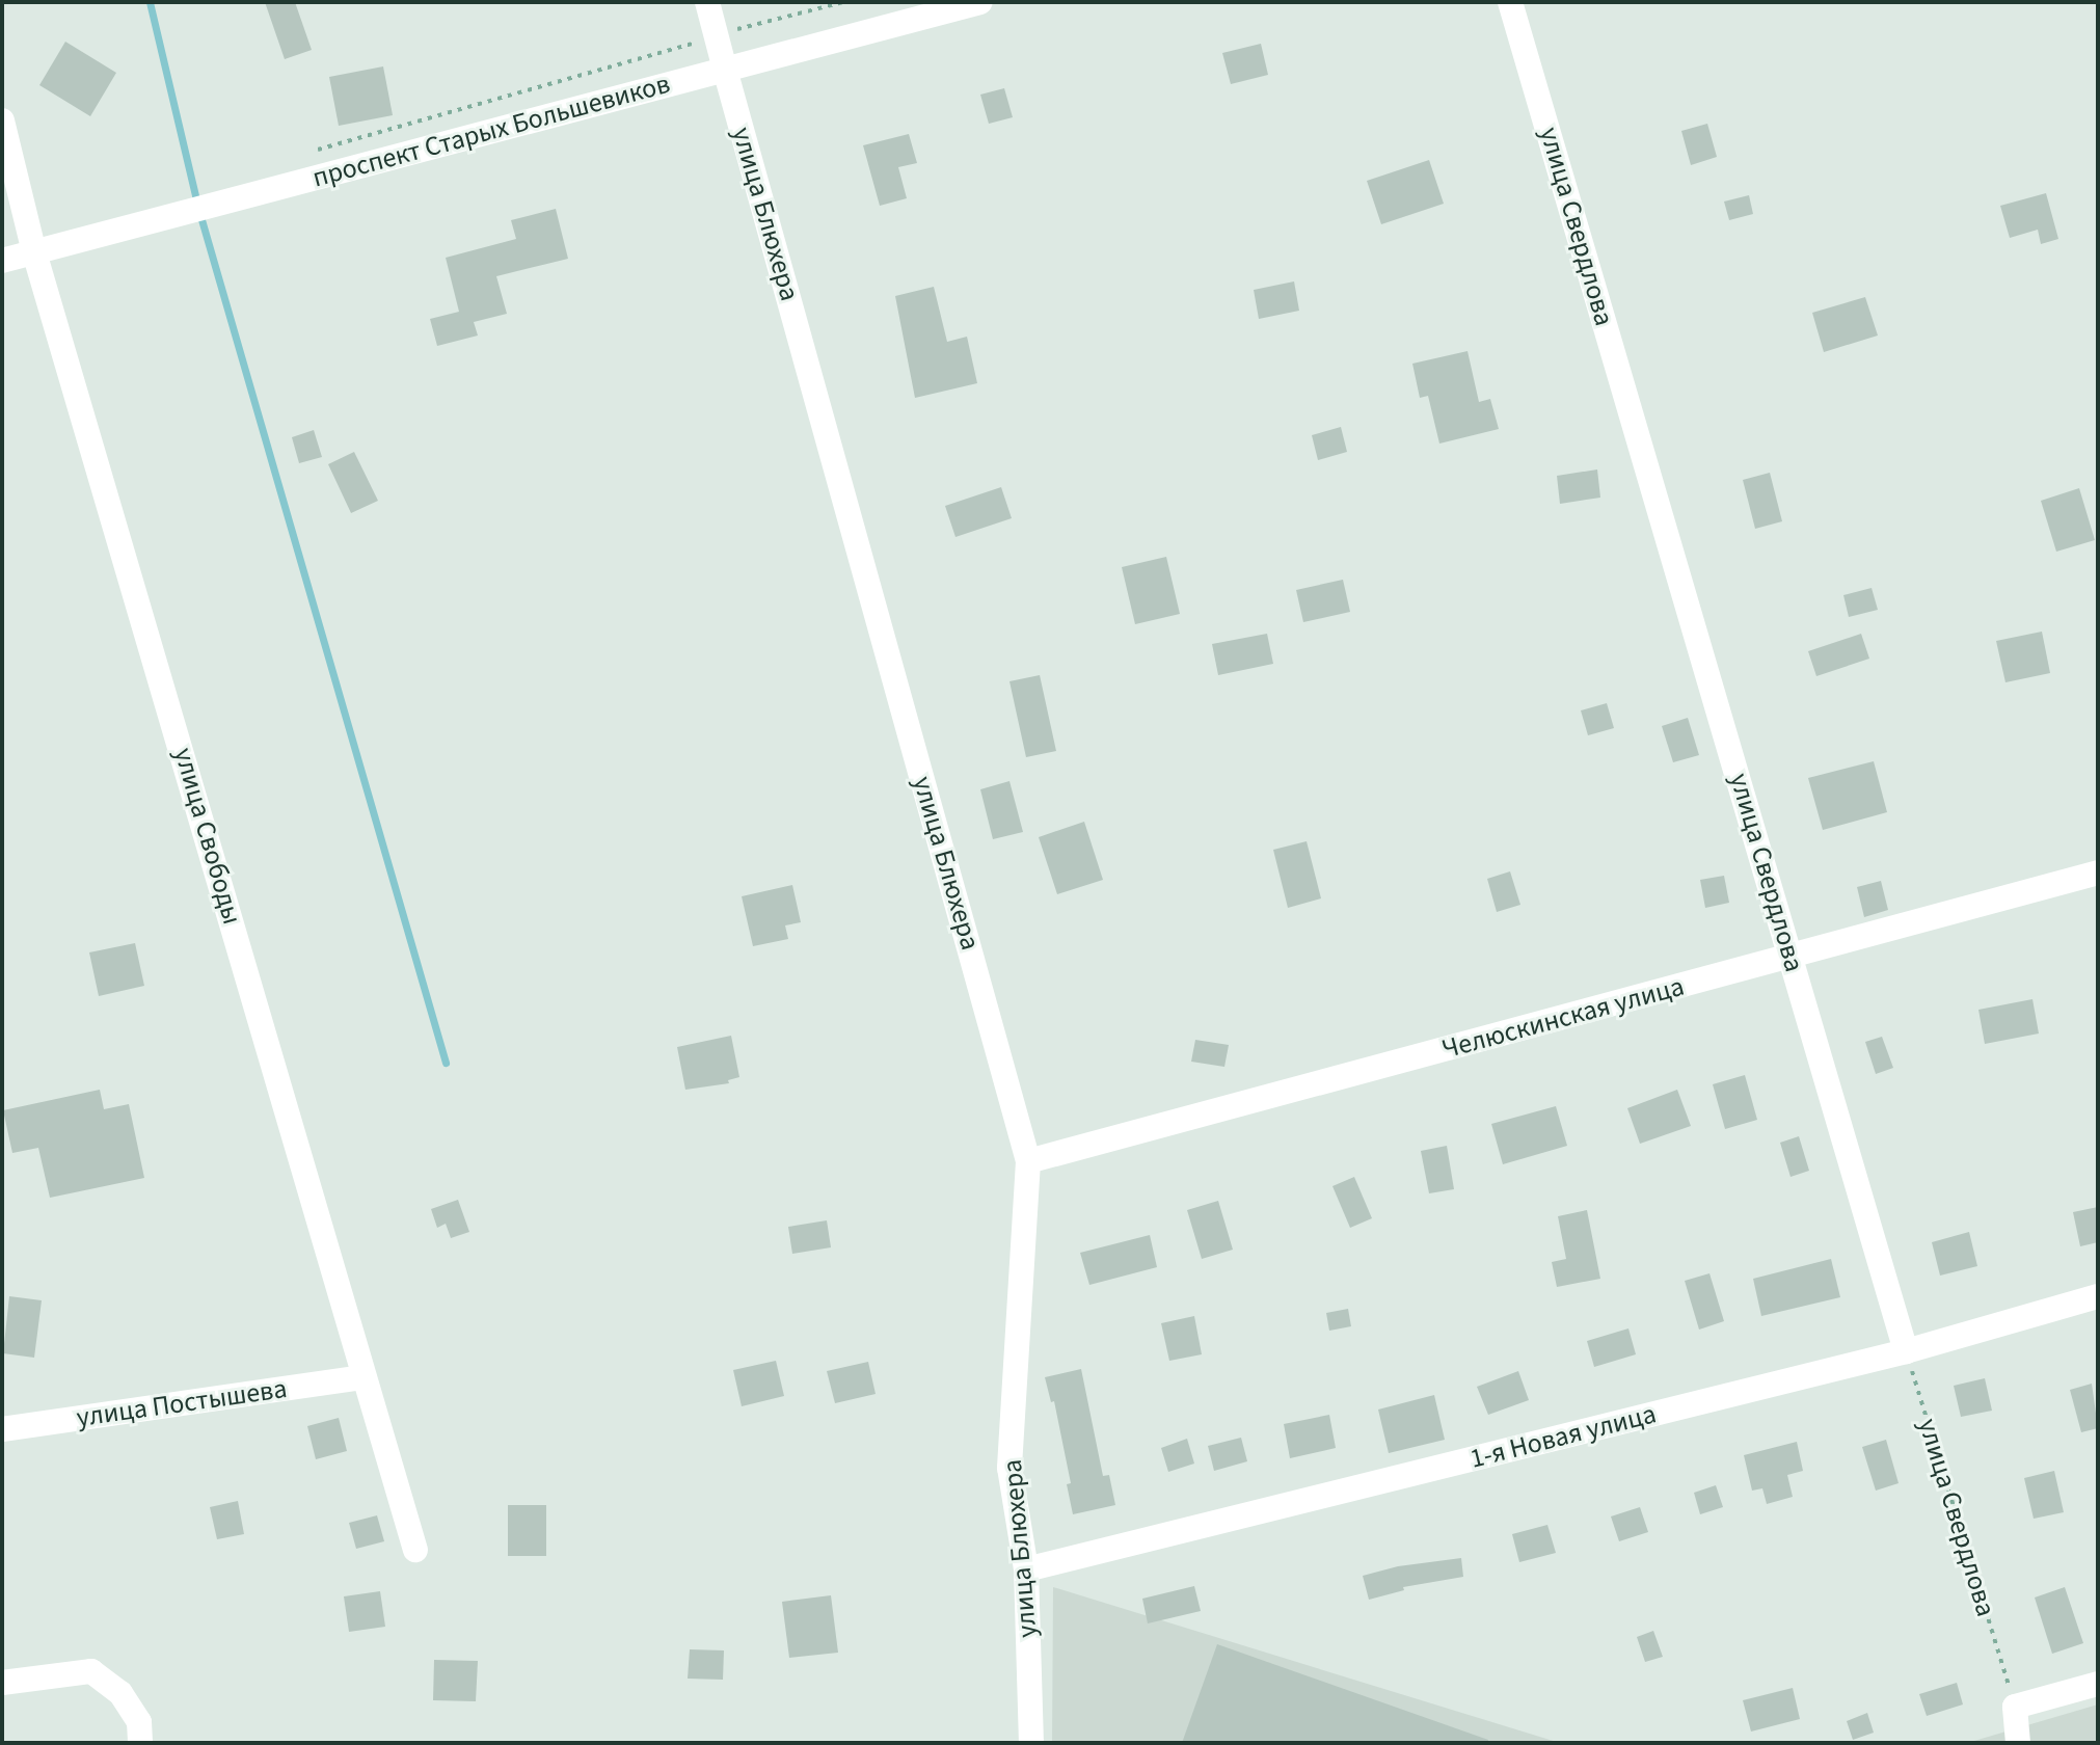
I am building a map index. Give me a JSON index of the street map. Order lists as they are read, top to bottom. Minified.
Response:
{"streets":{"street":["проспект Старых Большевиков","улица Блюхера","улица Свердлова","улица Свободы","Челюскинская улица","улица Постышева","1-я Новая улица"]},"crossings":[["проспект Старых Большевиков","улица Блюхера"],["проспект Старых Большевиков","улица Свободы"],["улица Блюхера","Челюскинская улица"],["улица Блюхера","1-я Новая улица"],["улица Свердлова","Челюскинская улица"],["улица Свердлова","1-я Новая улица"],["улица Свободы","улица Постышева"]]}
